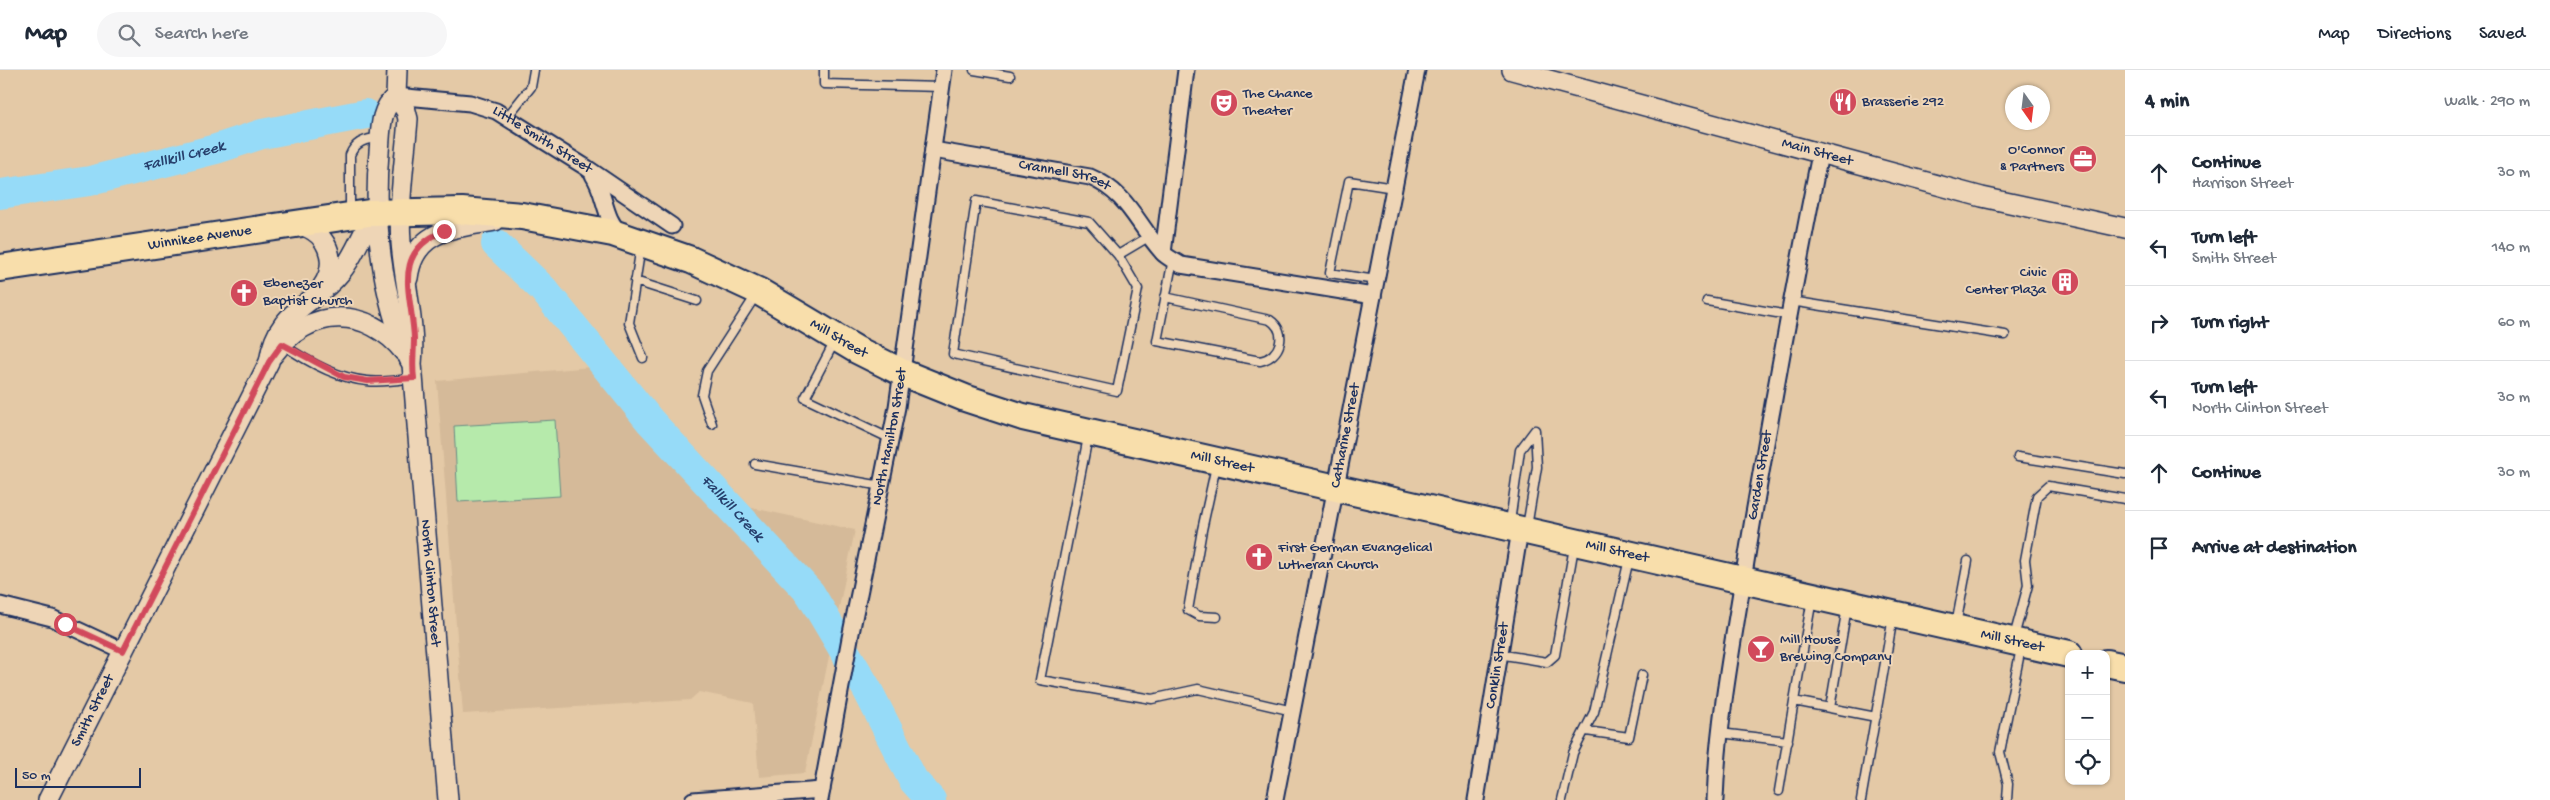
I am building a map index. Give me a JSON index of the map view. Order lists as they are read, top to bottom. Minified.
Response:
{"streets":{"highway":["Winnikee Avenue","Mill Street"],"street":["Little Smith Street","Main Street","Crannell Street","Catharine Street","North Hamilton Street","Garden Street","North Clinton Street","Conklin Street","Smith Street"]},"crossings":[["Little Smith Street","North Clinton Street"],["Main Street","Garden Street"],["Crannell Street","North Hamilton Street"],["Winnikee Avenue","Mill Street"],["Winnikee Avenue","North Clinton Street"],["Winnikee Avenue","Smith Street"],["Mill Street","Catharine Street"],["Mill Street","North Hamilton Street"],["Mill Street","Garden Street"],["Mill Street","North Clinton Street"],["Mill Street","Conklin Street"],["Mill Street","Smith Street"],["North Clinton Street","Smith Street"]],"water":["Fallkill Creek"],"places":{"restaurant":["Brasserie 292"],"theatre":["The Chance Theater"],"office":["O'Connor & Partners"],"building":["Civic Center Plaza"],"church":["Ebenezer Baptist Church","First German Evangelical Lutheran Church"],"bar":["Mill House Brewing Company"]},"scale_bar":"50 m","north":"bottom","page":{"header":"Map","search":"Search here","nav":["Map","Directions","Saved"],"heading":["4 min","Walk · 290 m"],"list":[["Continue","Harrison Street","30 m"],["Turn left","Smith Street","140 m"],["Turn right","60 m"],["Turn left","North Clinton Street","30 m"],["Continue","30 m"],"Arrive at destination"],"map_buttons":["+","−"],"scale":"50 m"}}
